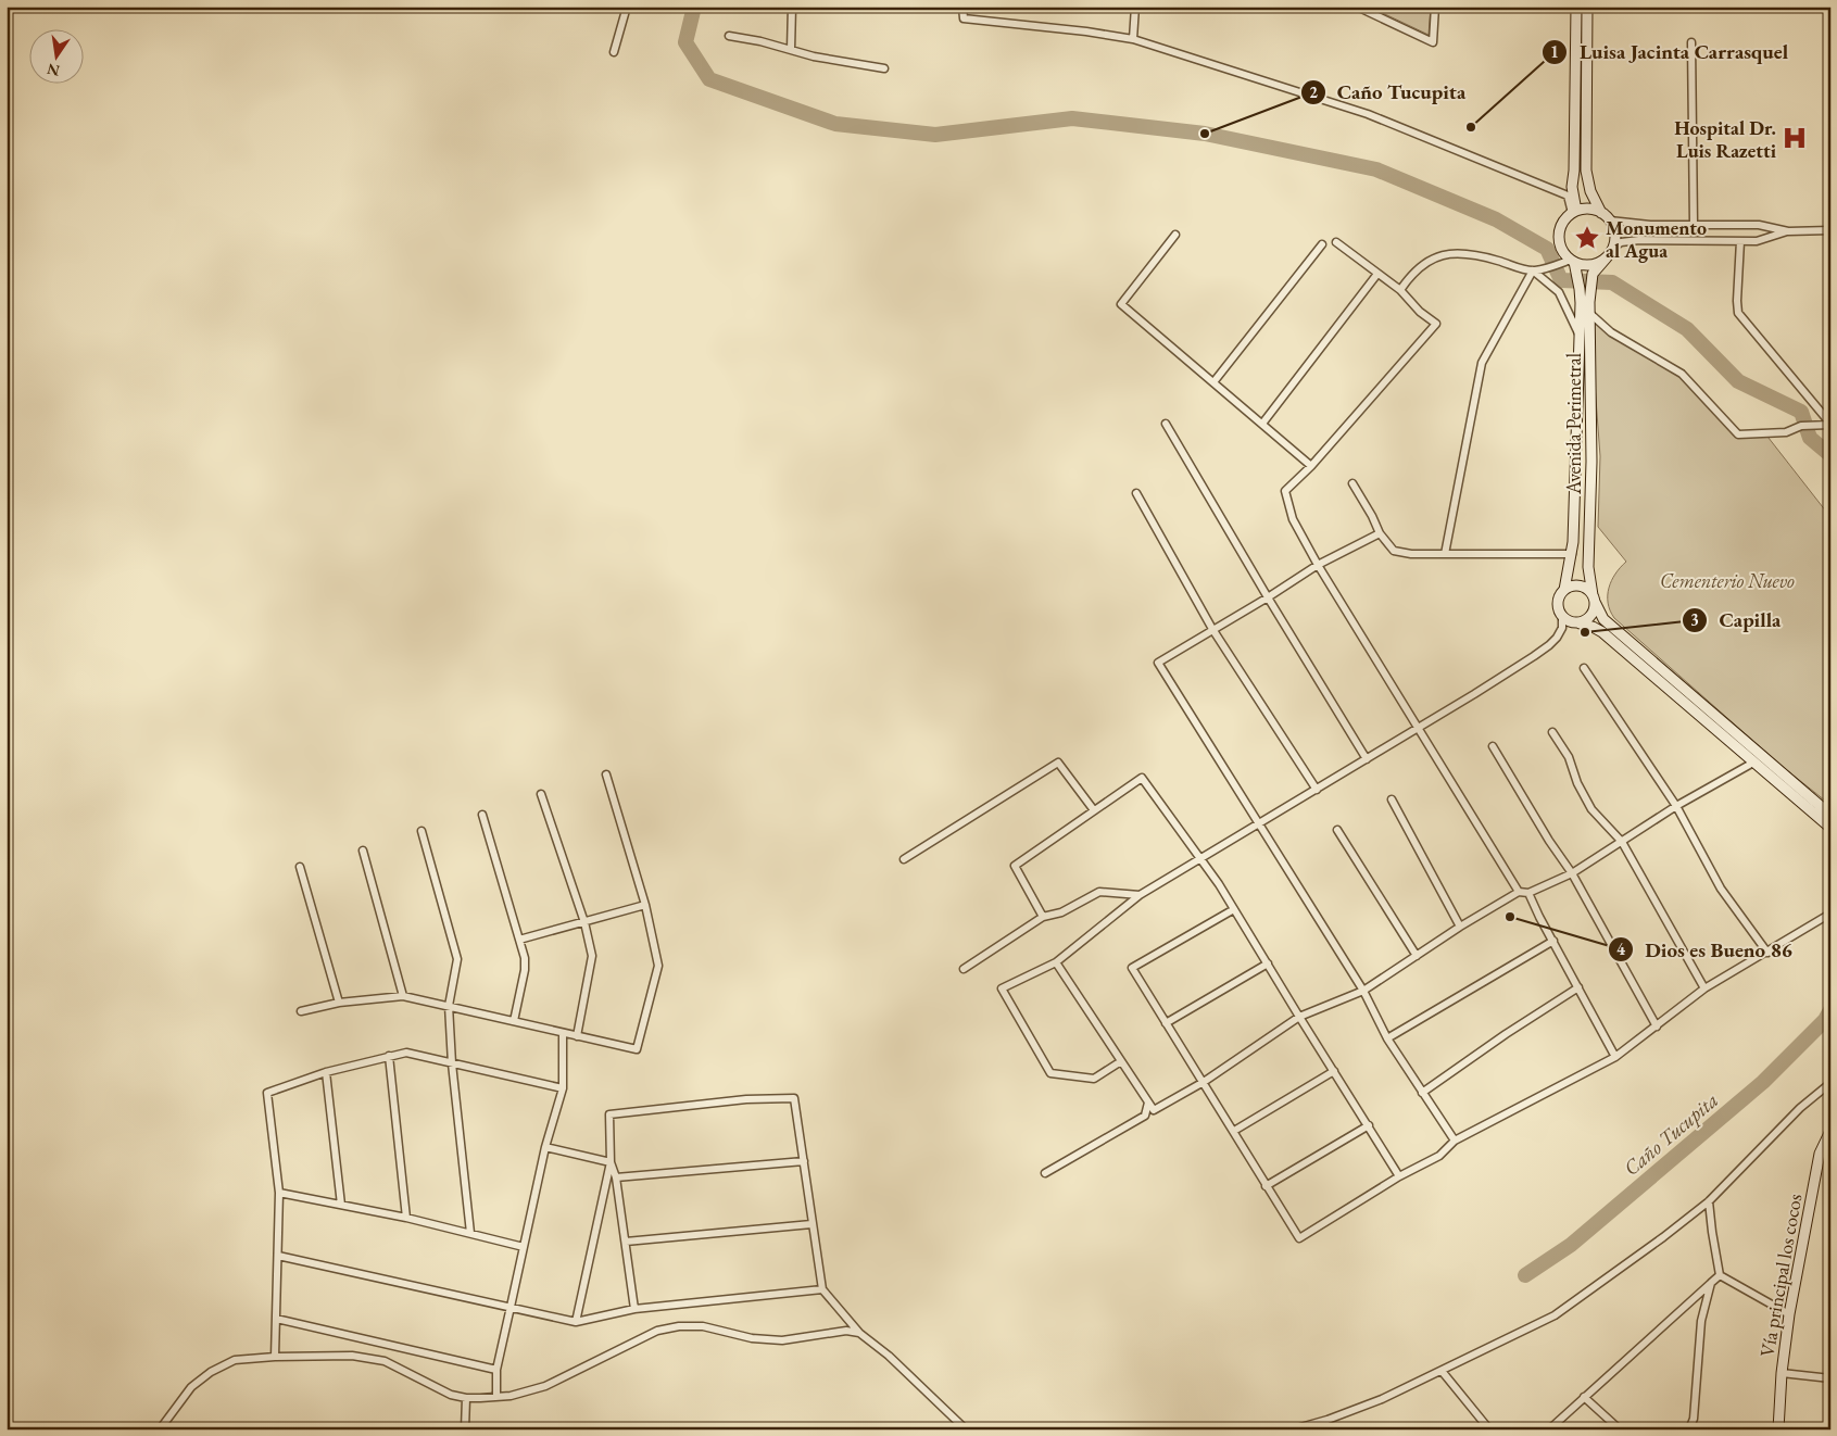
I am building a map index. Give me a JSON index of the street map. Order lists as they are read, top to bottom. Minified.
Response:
{"streets":{"street":["Avenida Perimetral","Vía principal los cocos"]},"water":["Caño Tucupita"],"parks":["Cementerio Nuevo"],"places":{"other":["Luisa Jacinta Carrasquel","Caño Tucupita","Capilla","Dios es Bueno 86"],"hospital":["Hospital Dr. Luis Razetti"],"place":["Monumento al Agua"]},"north":"bottom"}
